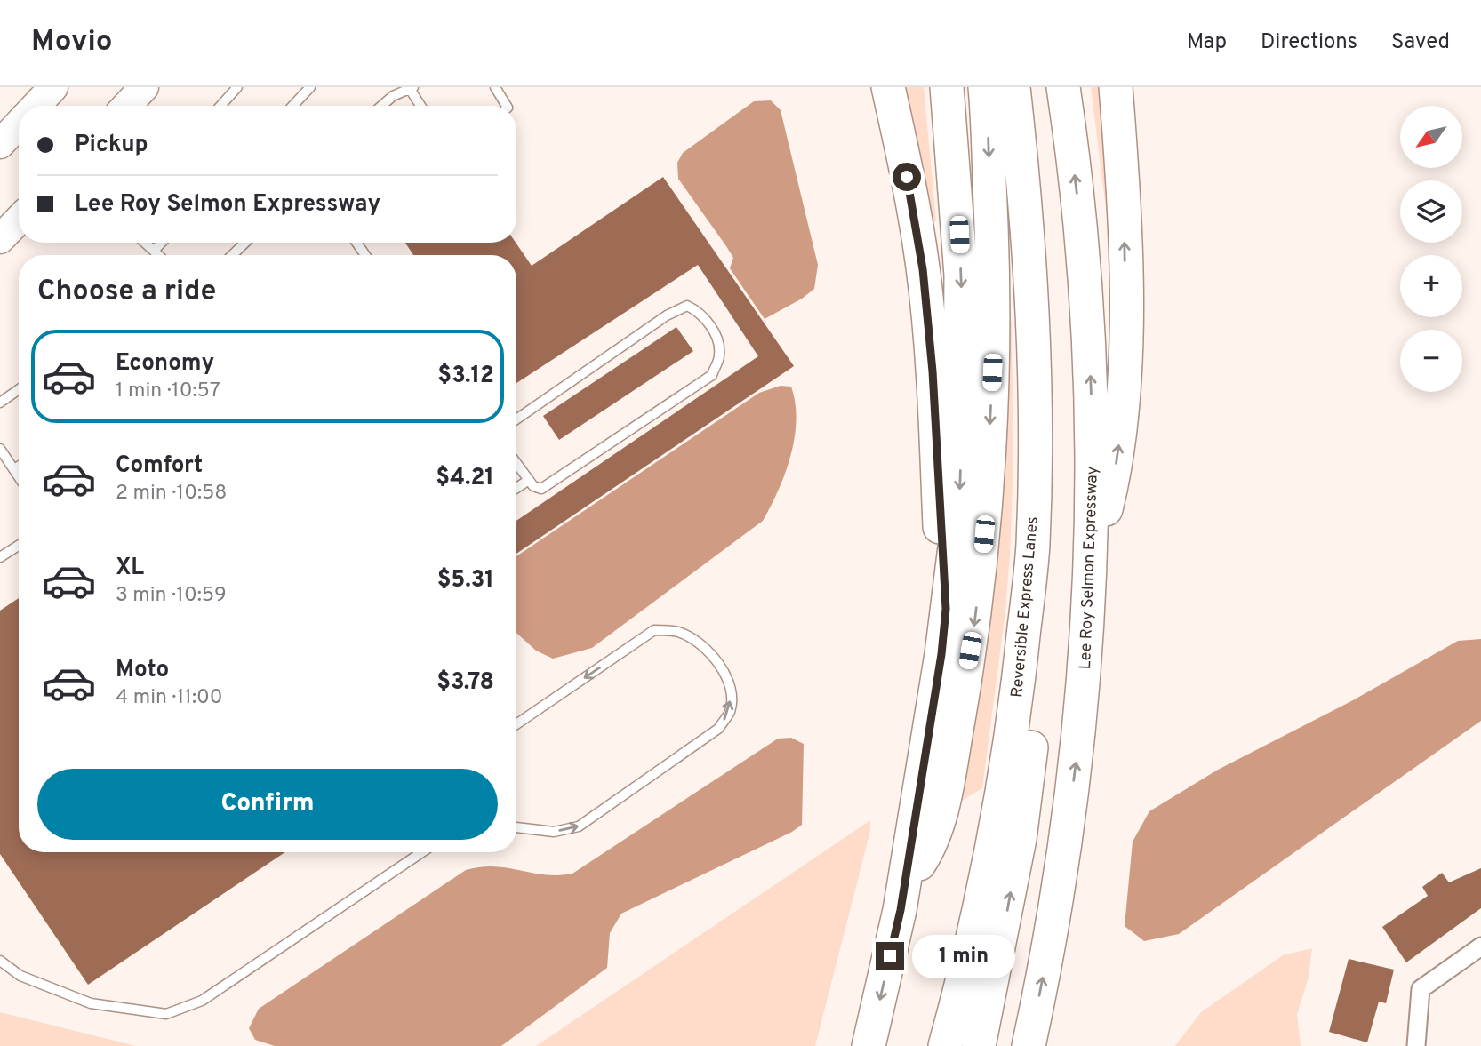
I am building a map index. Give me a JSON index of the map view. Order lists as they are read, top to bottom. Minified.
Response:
{"streets":{"highway":["Lee Roy Selmon Expressway","Reversible Express Lanes"]},"north":"bottom left","page":{"header":"Movio","nav":["Map","Directions","Saved"],"map_buttons":["+","−"],"banner":["Pickup","Lee Roy Selmon Expressway"],"heading":"Choose a ride","list":[{"name":"Economy","note":"1 min · 10:57","value":"$3.12"},{"name":"Comfort","note":"2 min · 10:58","value":"$4.21"},{"name":"XL","note":"3 min · 10:59","value":"$5.31"},{"name":"Moto","note":"4 min · 11:00","value":"$3.78"}],"buttons":"Confirm","bubble":"1 min"}}
